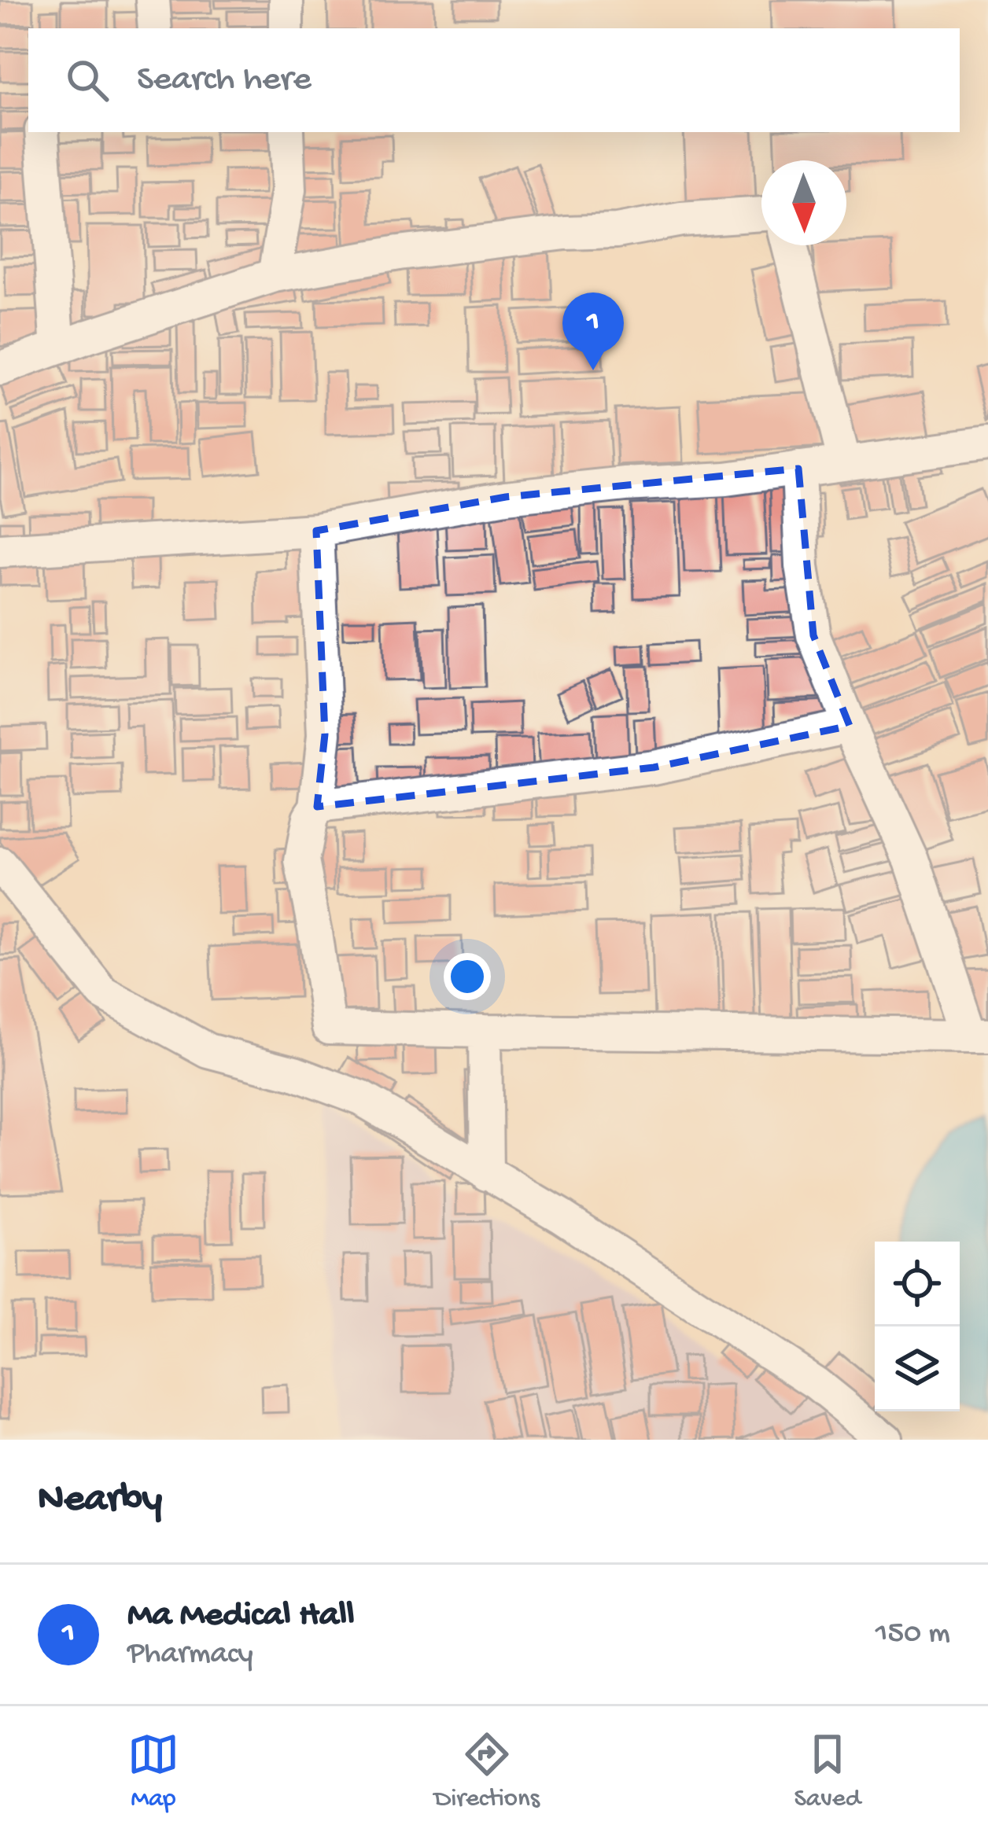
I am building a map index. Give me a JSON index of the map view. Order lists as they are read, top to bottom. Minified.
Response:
{"north":"bottom","page":{"search":"Search here","pins":"1","heading":"Nearby","list":[{"mark":"1","name":"Ma Medical Hall","note":"Pharmacy","value":"150 m"}],"nav":["Map","Directions","Saved"]}}
